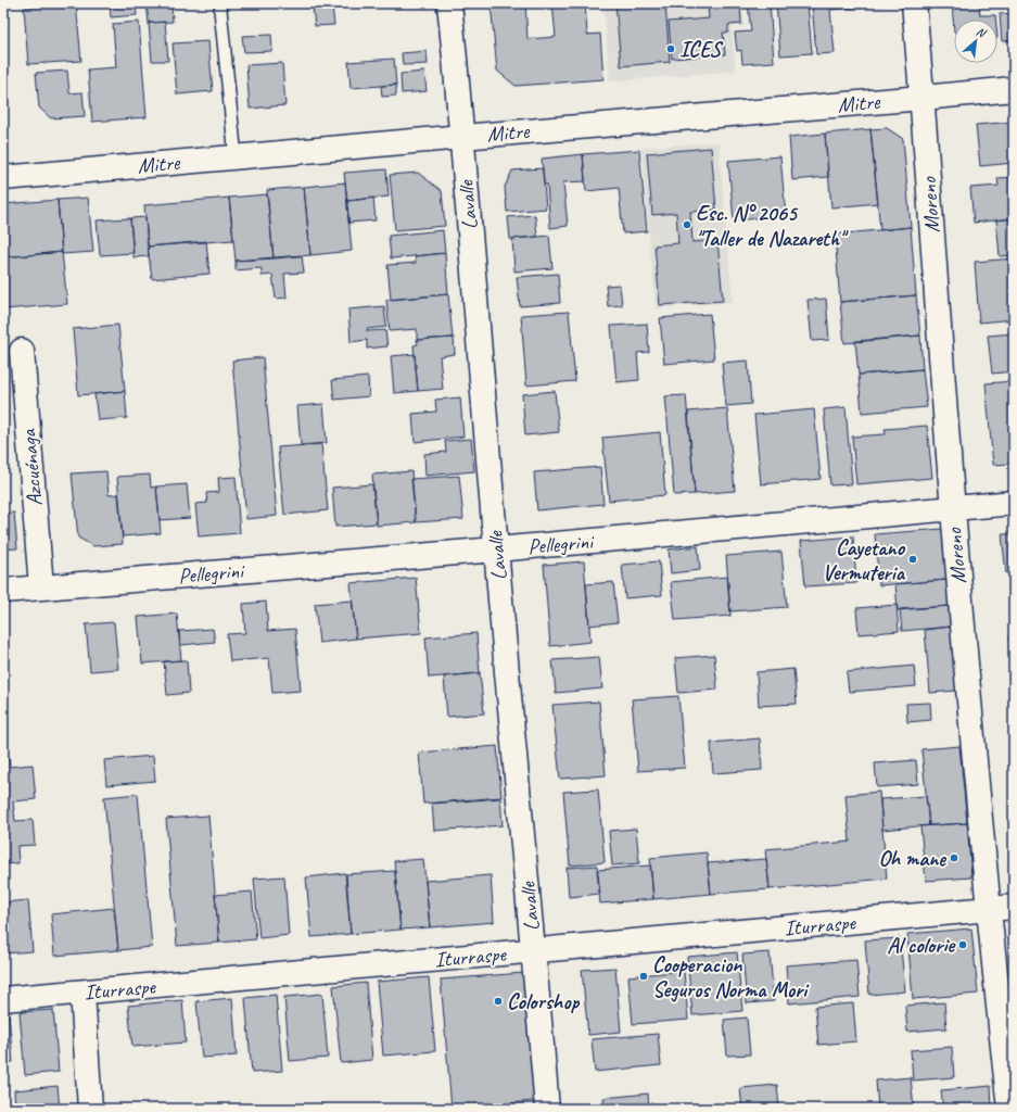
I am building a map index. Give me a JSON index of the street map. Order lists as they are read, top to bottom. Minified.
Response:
{"streets":{"street":["Mitre","Lavalle","Moreno","Azcuénaga","Pellegrini","Iturraspe"]},"crossings":[["Mitre","Lavalle"],["Mitre","Moreno"],["Lavalle","Pellegrini"],["Lavalle","Iturraspe"],["Moreno","Pellegrini"],["Moreno","Iturraspe"],["Azcuénaga","Pellegrini"]],"places":["ICES","Esc. N° 2065 \"Taller de Nazareth\"","Cayetano Vermuteria","Oh mane","Al colorie","Cooperacion Seguros Norma Mori","Colorshop"],"north":"top right"}
